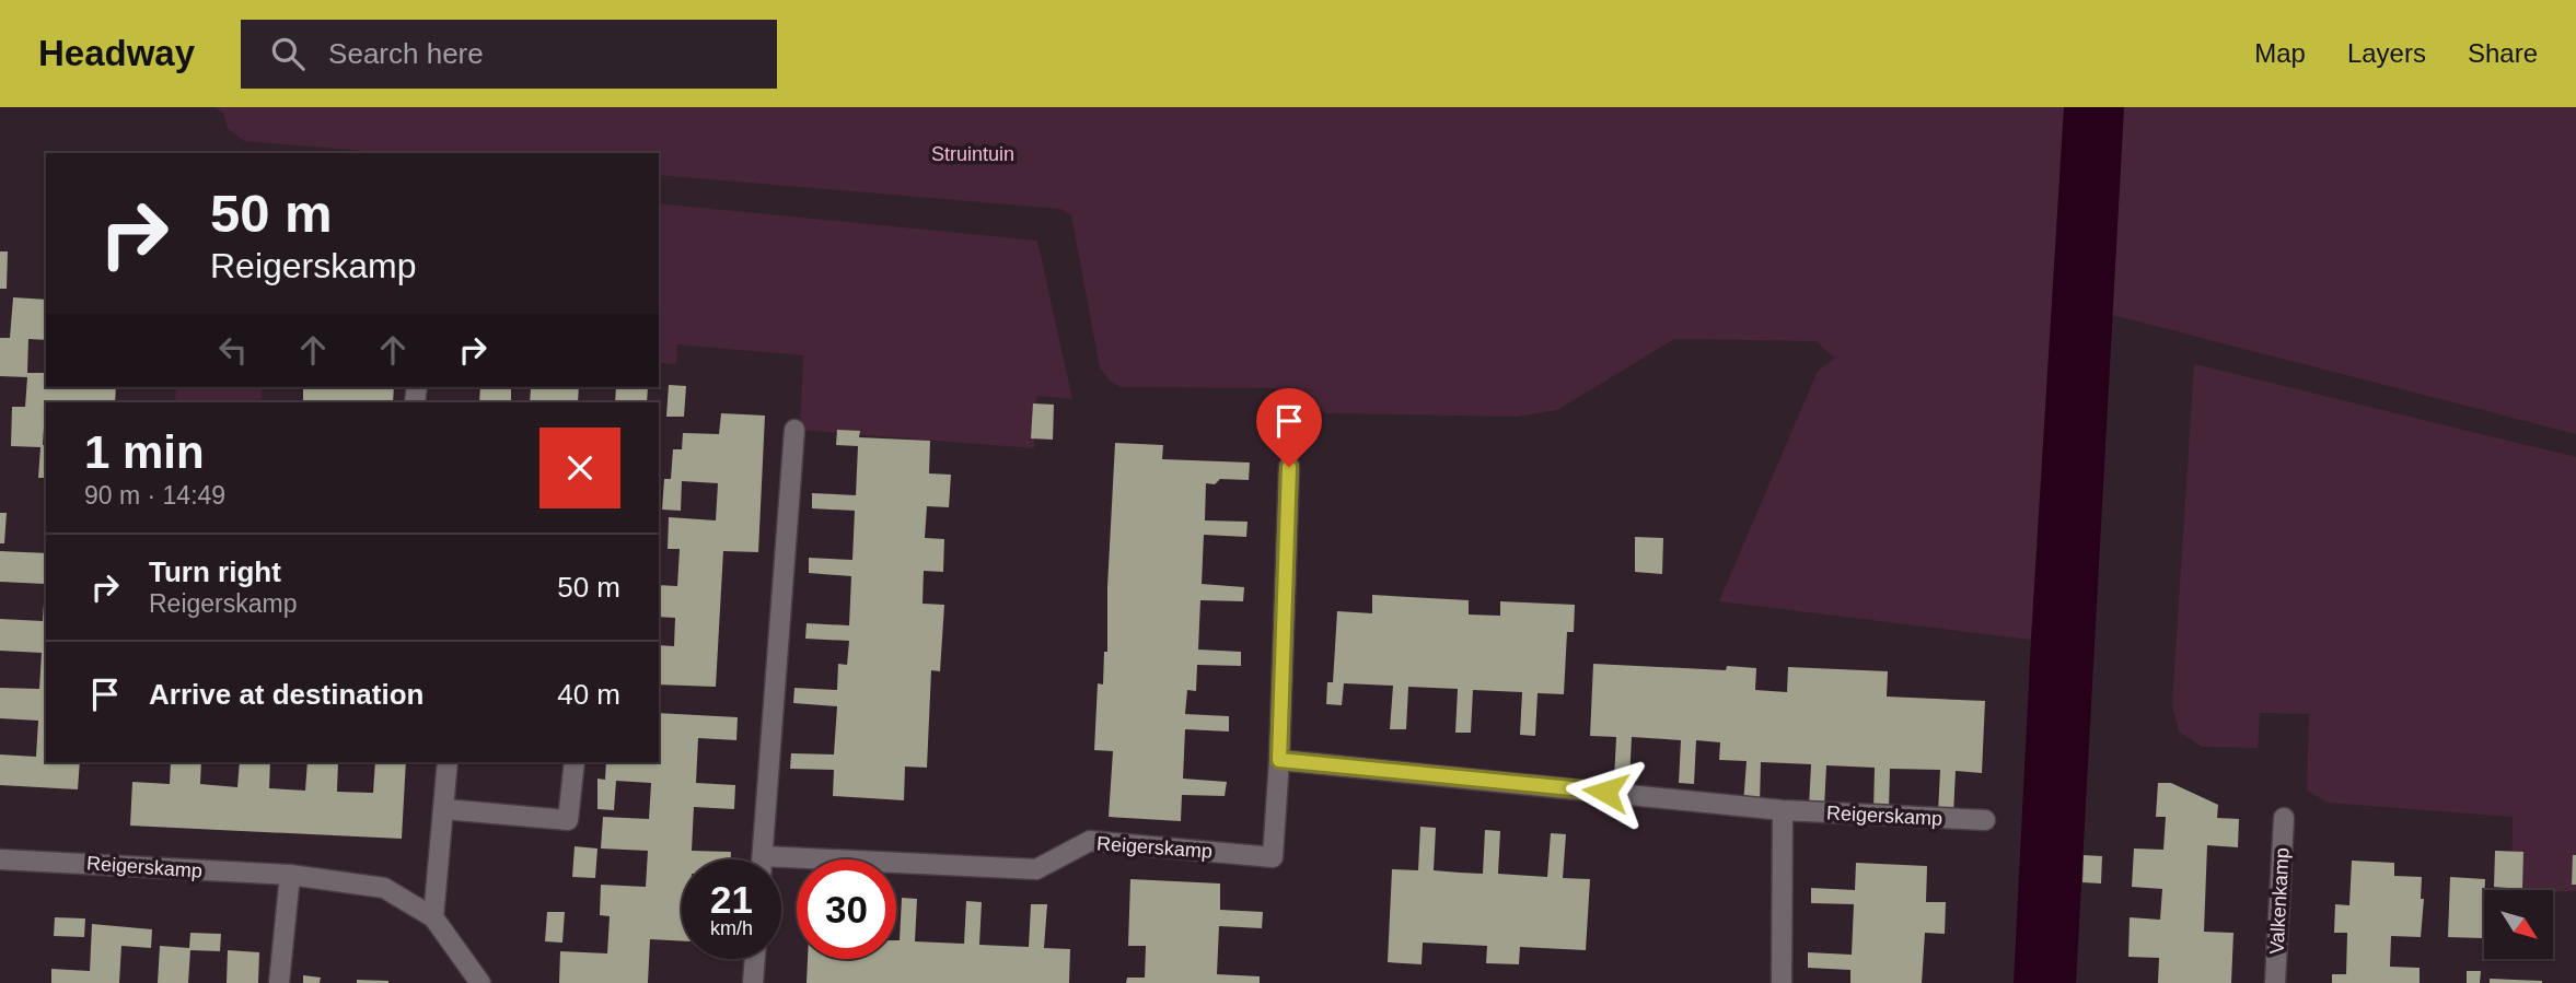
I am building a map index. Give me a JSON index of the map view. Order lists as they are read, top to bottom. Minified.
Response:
{"streets":{"street":["Reigerskamp","Valkenkamp"]},"parks":["Struintuin"],"north":"bottom right","page":{"header":"Headway","search":"Search here","nav":["Map","Layers","Share"],"turn":["50 m","Reigerskamp"],"heading":["1 min","90 m · 14:49"],"list":[{"name":"Turn right","note":"Reigerskamp","value":"50 m"},{"name":"Arrive at destination","value":"40 m"}],"speed":"21 km/h","limit":"30"}}
